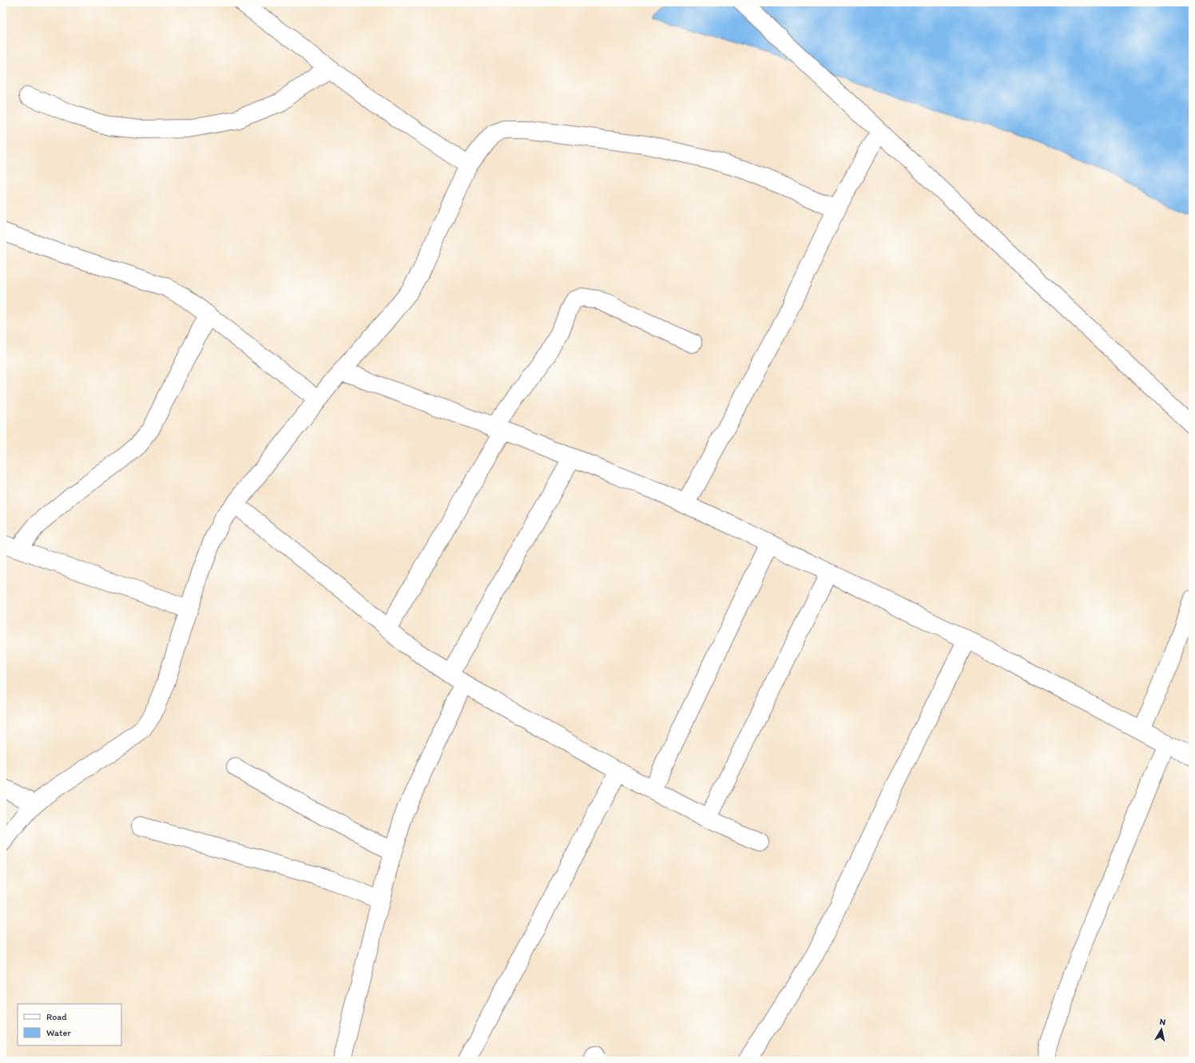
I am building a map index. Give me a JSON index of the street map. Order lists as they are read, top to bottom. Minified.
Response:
{"legend":["Road","Water"],"north":"top"}
